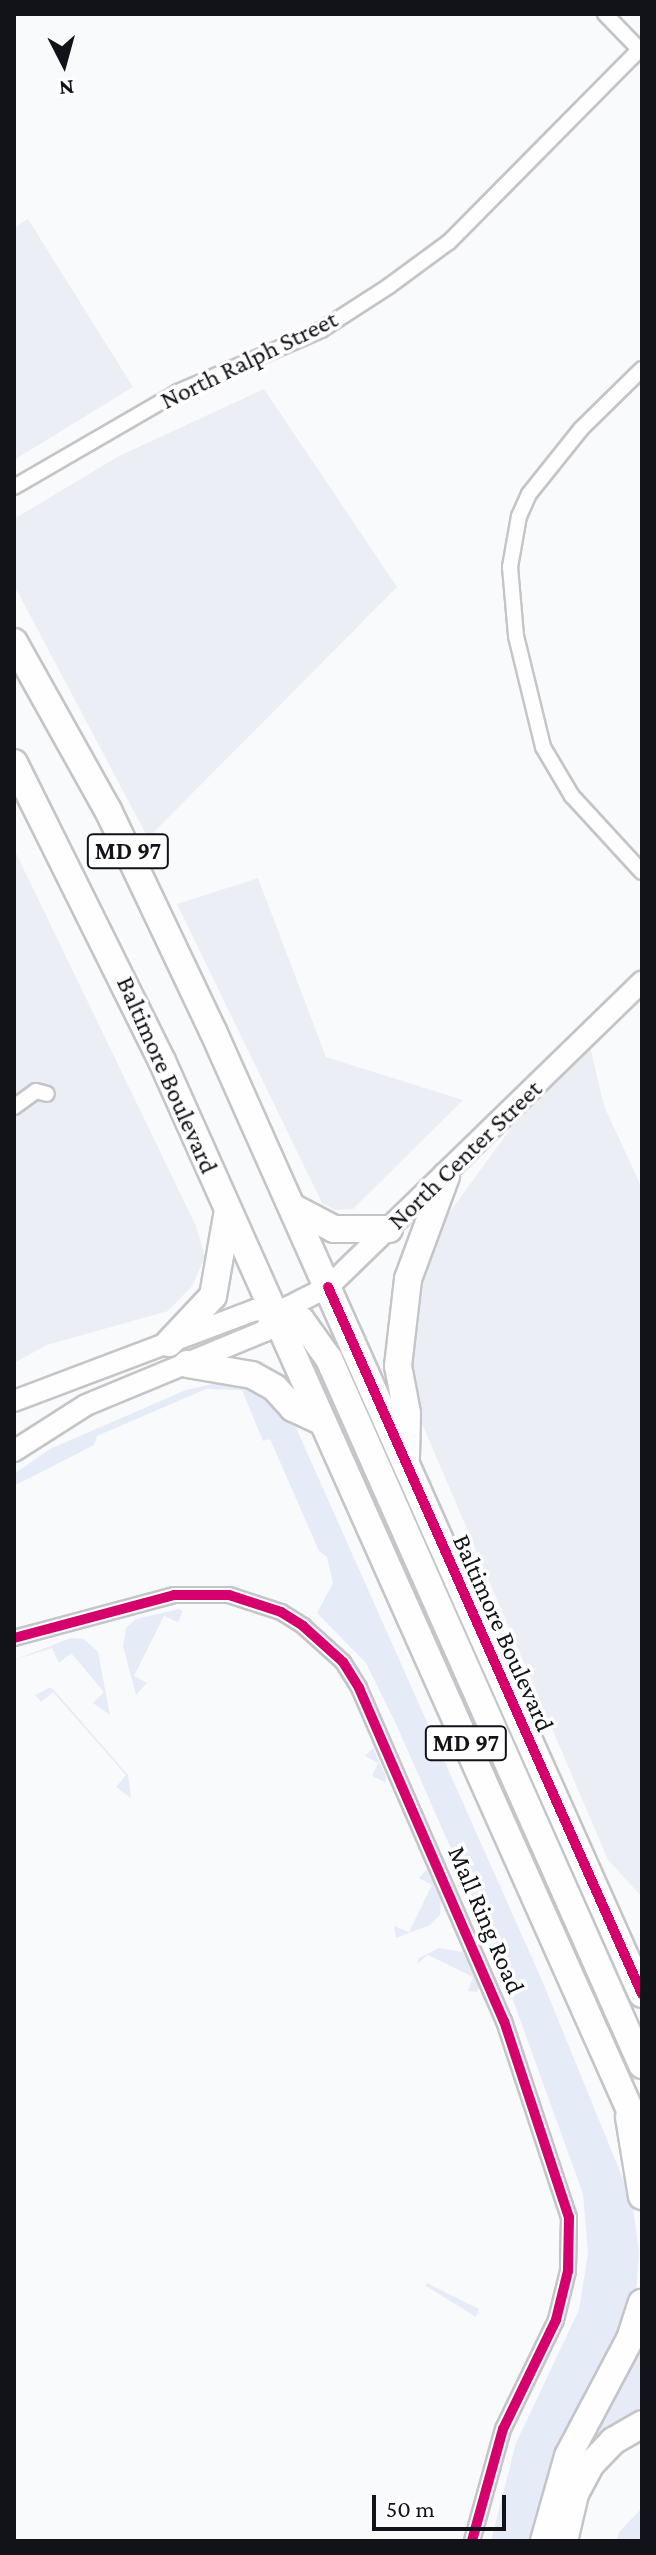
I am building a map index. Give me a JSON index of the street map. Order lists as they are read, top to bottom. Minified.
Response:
{"streets":{"highway":["MD 97","Baltimore Boulevard"],"street":["North Ralph Street","North Center Street","Mall Ring Road"]},"crossings":[["Baltimore Boulevard","North Center Street"]],"scale_bar":"50 m","north":"bottom"}
